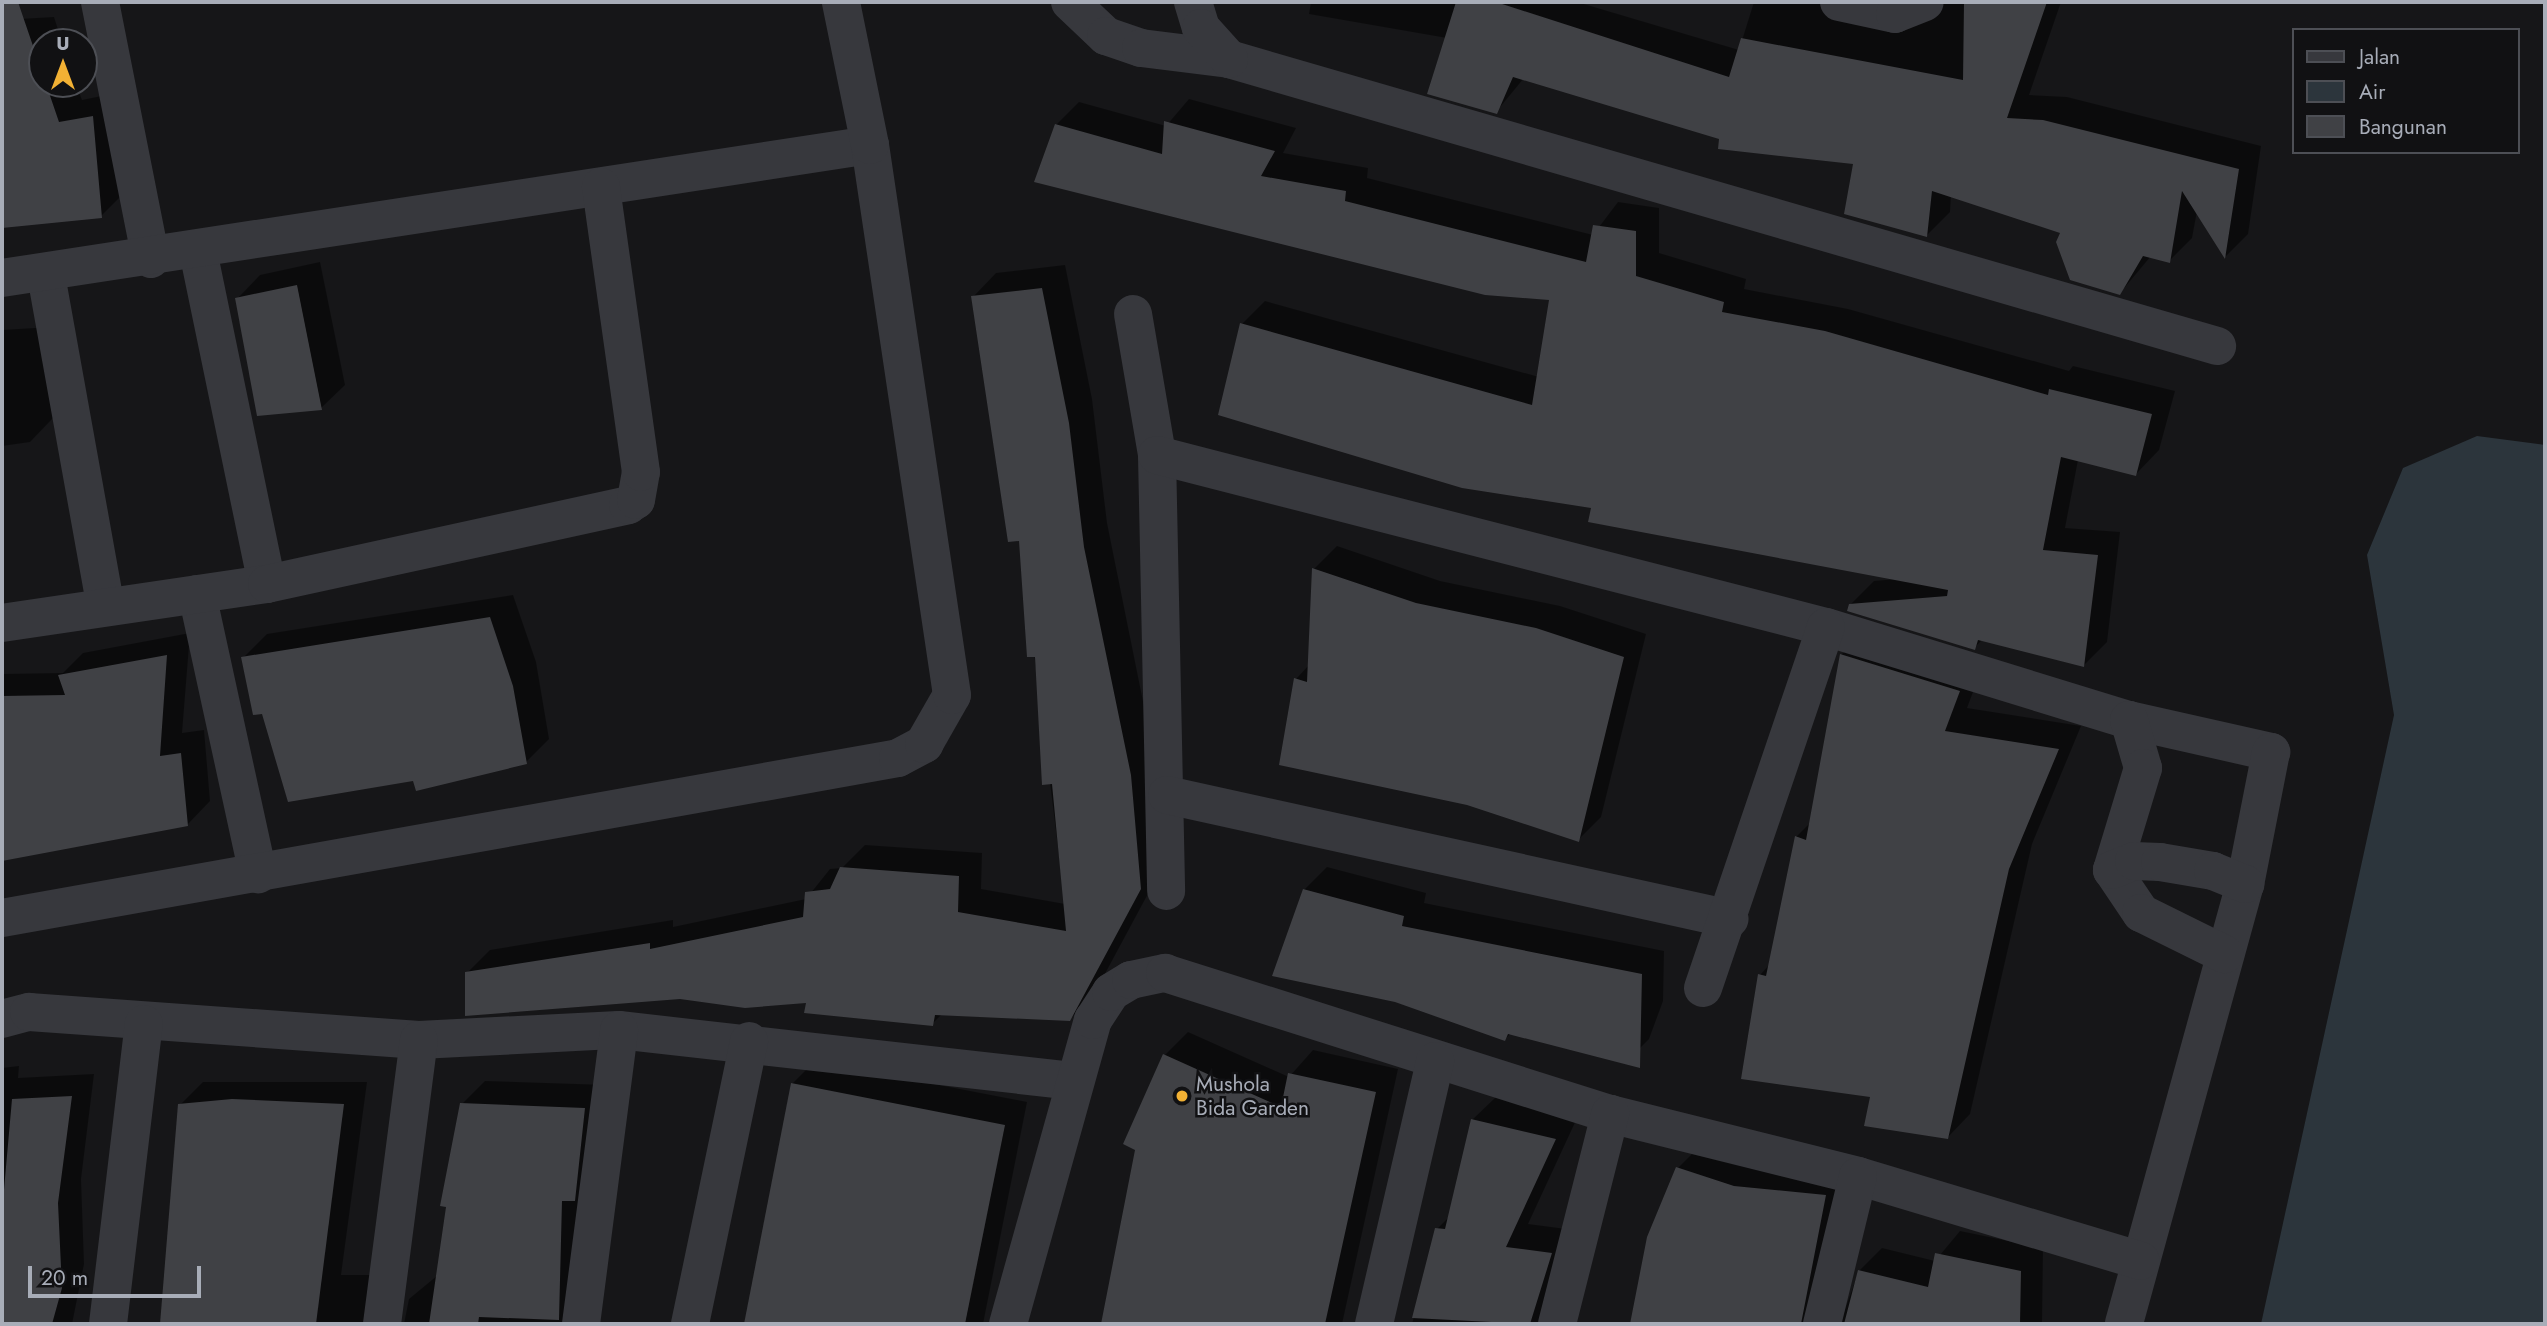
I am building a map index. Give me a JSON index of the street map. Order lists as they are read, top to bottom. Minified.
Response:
{"places":["Mushola Bida Garden"],"legend":["Jalan","Air","Bangunan"],"scale_bar":"20 m","north":"top"}
